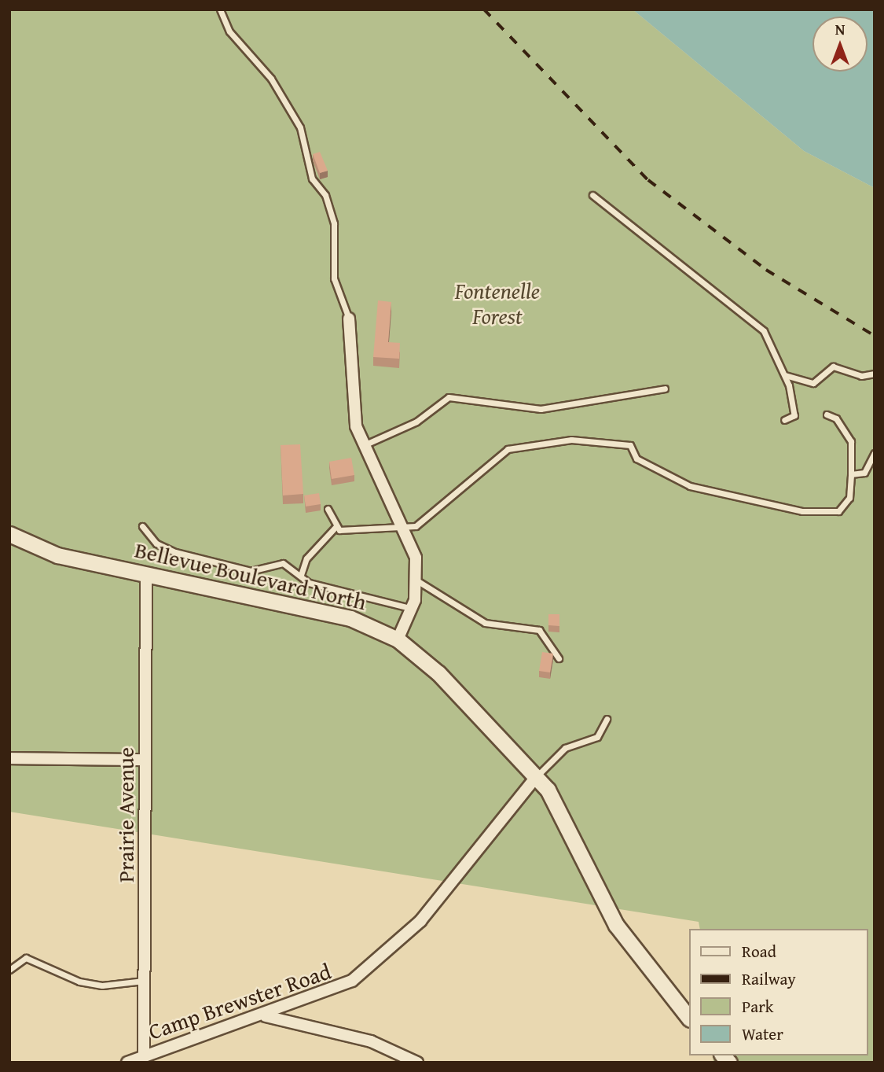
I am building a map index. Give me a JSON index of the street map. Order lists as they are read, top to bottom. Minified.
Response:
{"streets":{"main road":["Bellevue Boulevard North"],"street":["Prairie Avenue","Camp Brewster Road"]},"crossings":[["Bellevue Boulevard North","Prairie Avenue"],["Bellevue Boulevard North","Camp Brewster Road"],["Prairie Avenue","Camp Brewster Road"]],"parks":["Fontenelle Forest"],"legend":["Road","Railway","Park","Water"],"north":"top"}
